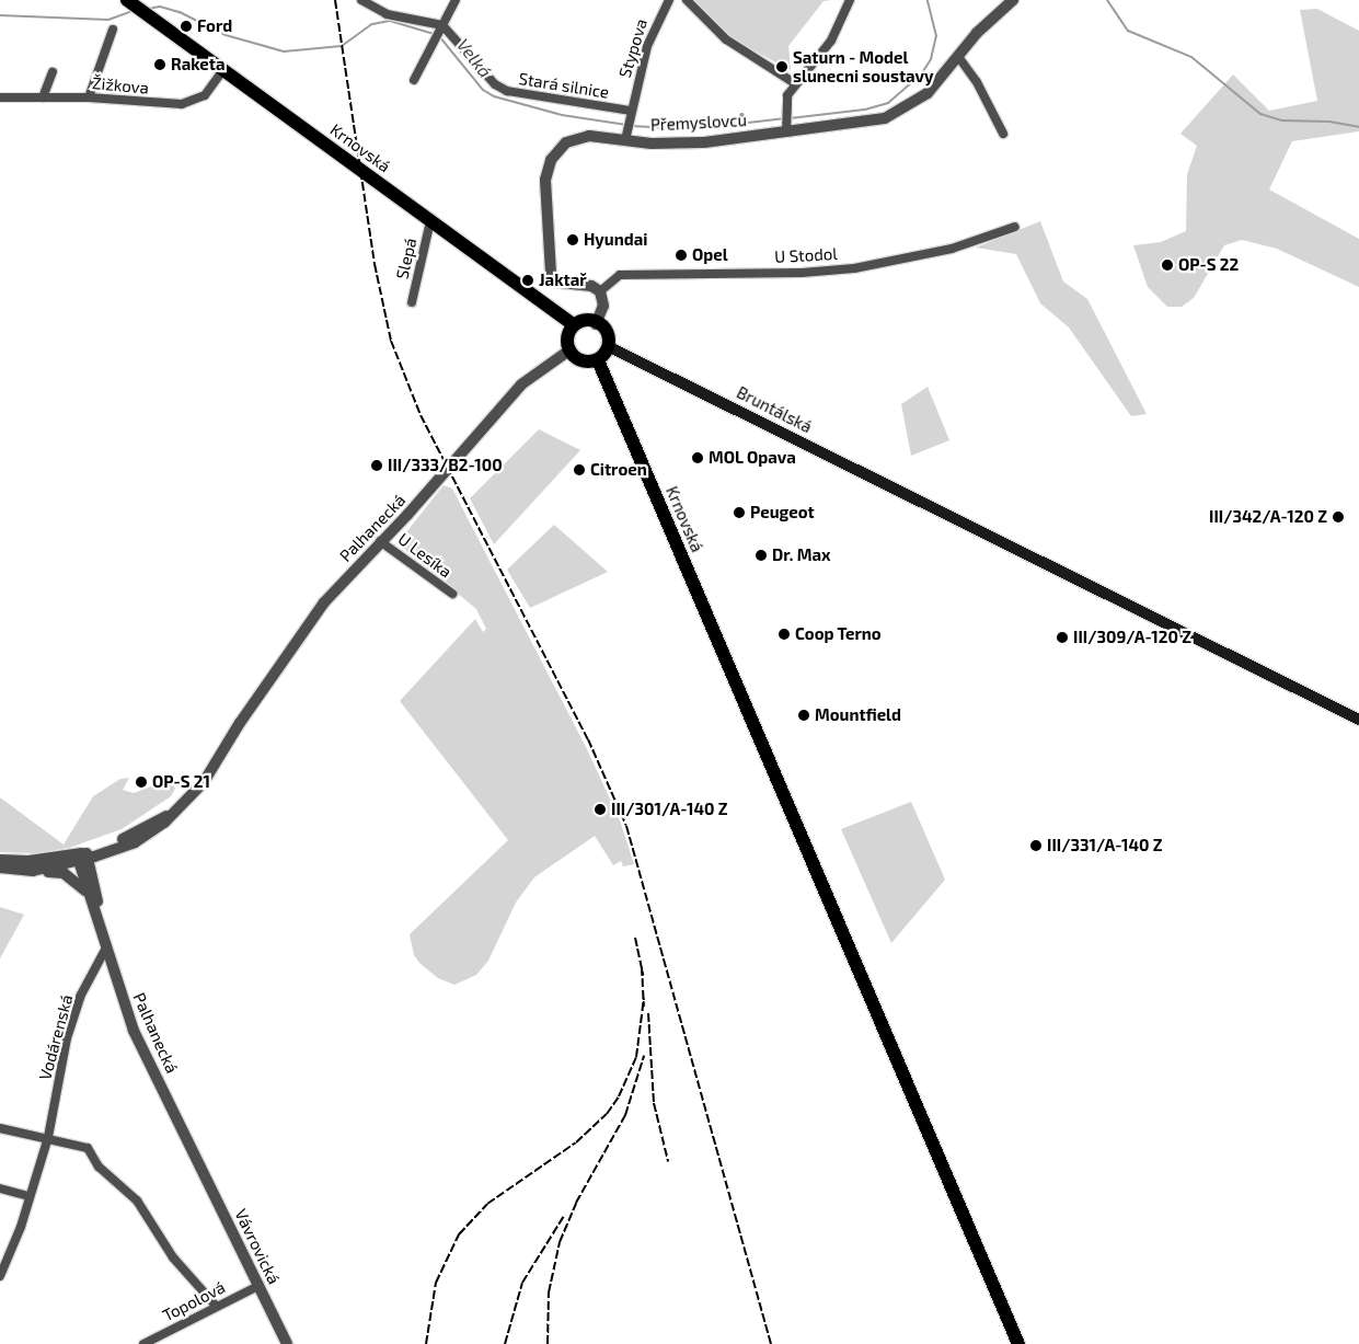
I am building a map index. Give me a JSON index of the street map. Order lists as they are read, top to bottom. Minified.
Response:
{"streets":{"main road":["Krnovská","Bruntálská"],"street":["Stypova","Žižkova","Stará silnice","Přemyslovců","U Stodol","Slepá","Palhanecká","U Lesíka","Vodárenská","Vávrovická","Topolová"]},"crossings":[["Stypova","Stará silnice"],["Stypova","Přemyslovců"],["Žižkova","Krnovská"],["Přemyslovců","U Stodol"],["Krnovská","Slepá"],["Krnovská","Bruntálská"],["Krnovská","Palhanecká"],["Bruntálská","Palhanecká"],["Palhanecká","U Lesíka"],["Palhanecká","Vodárenská"],["Palhanecká","Vávrovická"],["Vávrovická","Topolová"]],"water":["Velká"],"places":["Ford","Raketa","Saturn - Model slunecni soustavy","Hyundai","Opel","OP-S 22","Jaktař","MOL Opava","III/333/B2-100","Citroen","Peugeot","III/342/A-120 Z","Dr. Max","Coop Terno","III/309/A-120 Z","Mountfield","OP-S 21","III/301/A-140 Z","III/331/A-140 Z"]}
